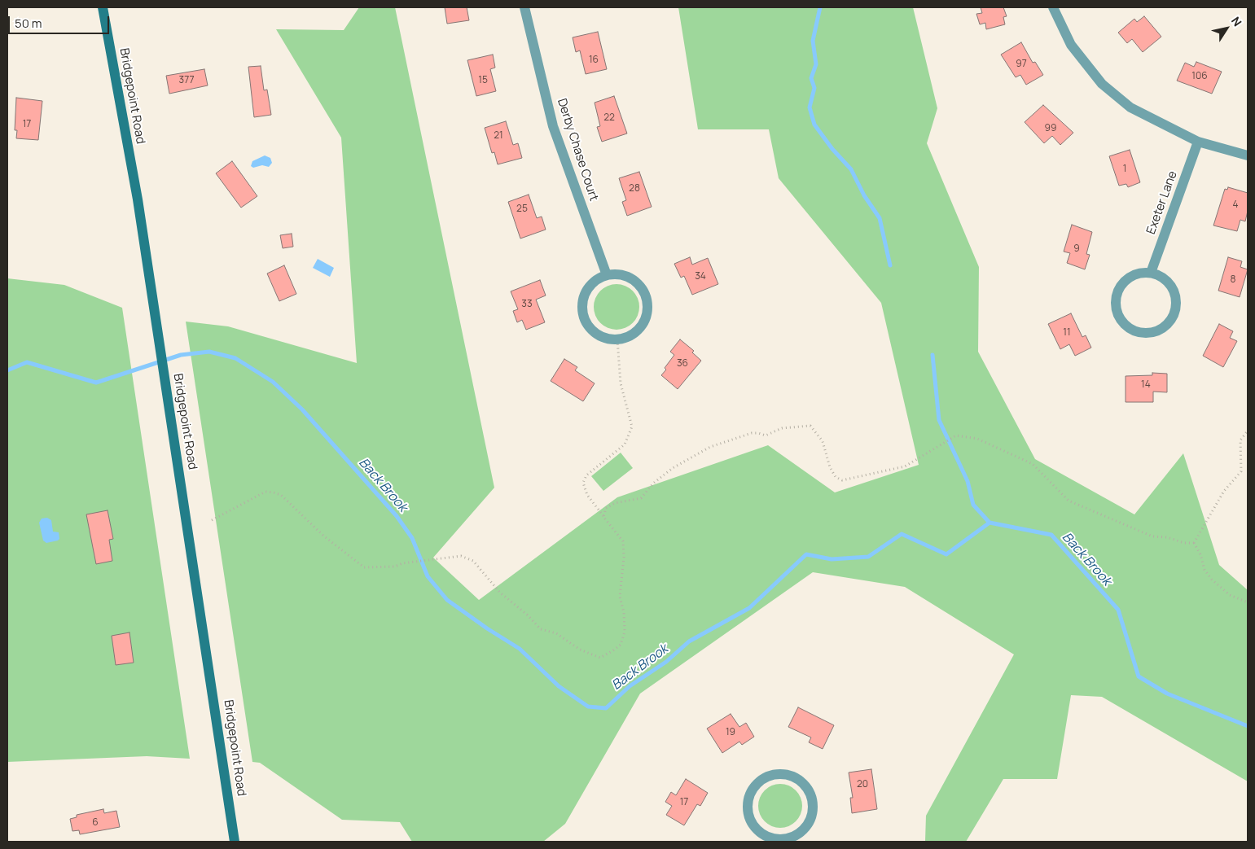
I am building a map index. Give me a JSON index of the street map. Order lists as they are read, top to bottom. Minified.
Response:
{"streets":{"street":["Bridgepoint Road","Derby Chase Court","Exeter Lane"]},"water":["Back Brook"],"house_numbers":["16","97","106","377","15","22","17","99","21","1","28","4","25","9","34","8","33","11","36","14","19","20","17","6"],"scale_bar":"50 m","north":"top right"}
